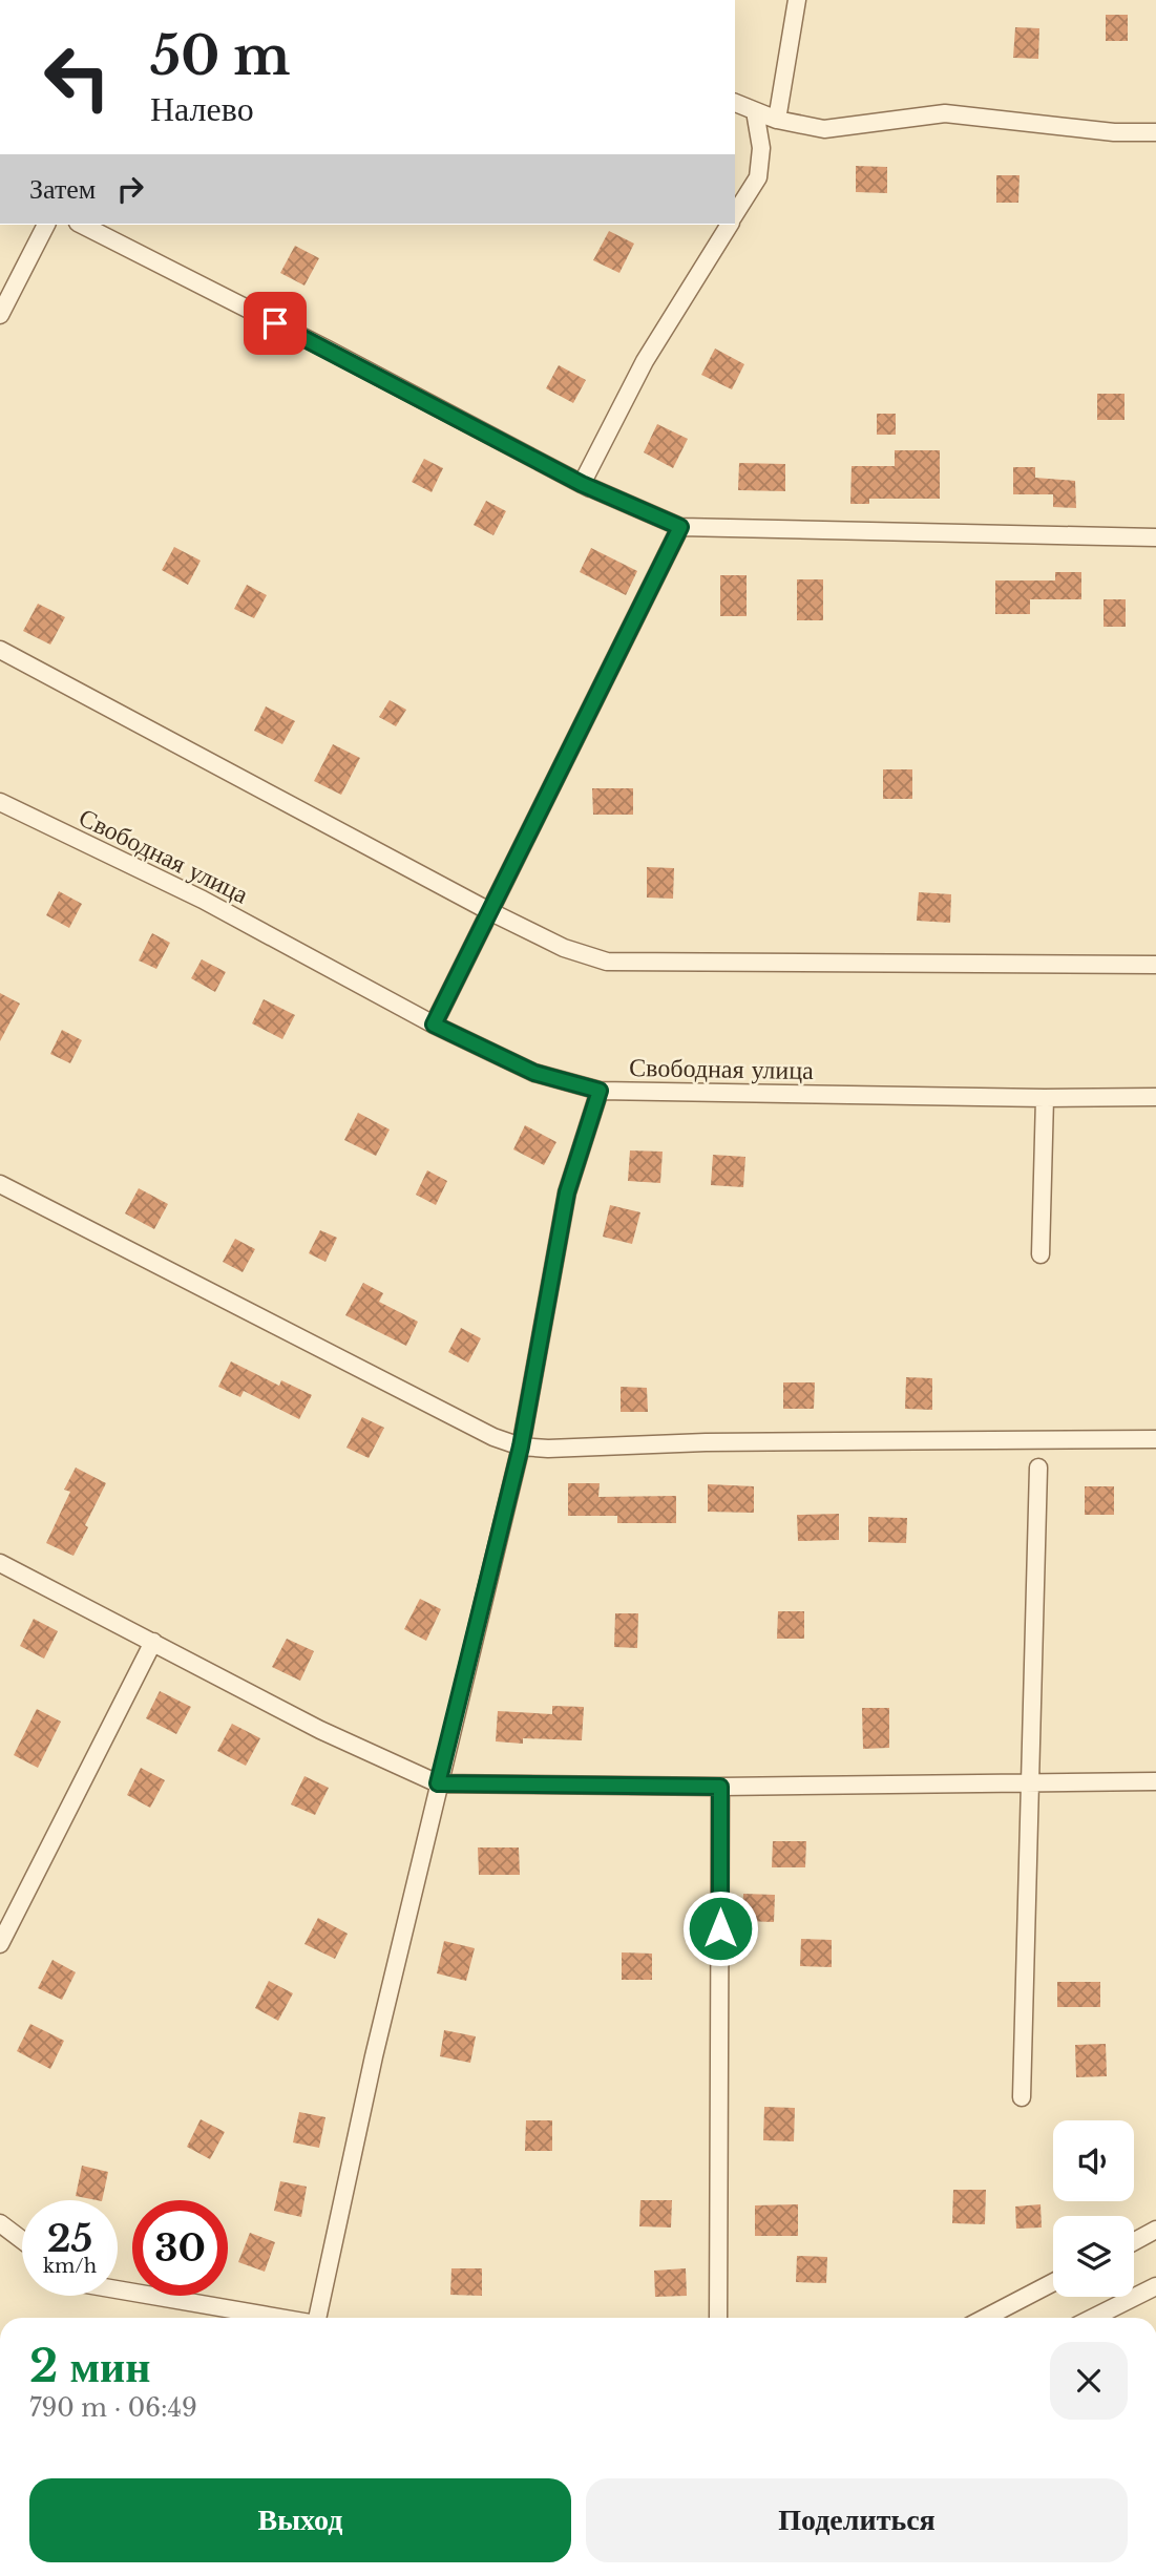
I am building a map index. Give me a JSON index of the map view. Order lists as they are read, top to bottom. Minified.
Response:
{"streets":{"street":["Свободная улица"]},"page":{"turn":["50 m","Налево"],"then":"Затем","speed":"25 km/h","limit":"30","heading":["2 мин","790 m · 06:49"],"buttons":["Выход","Поделиться"]}}
